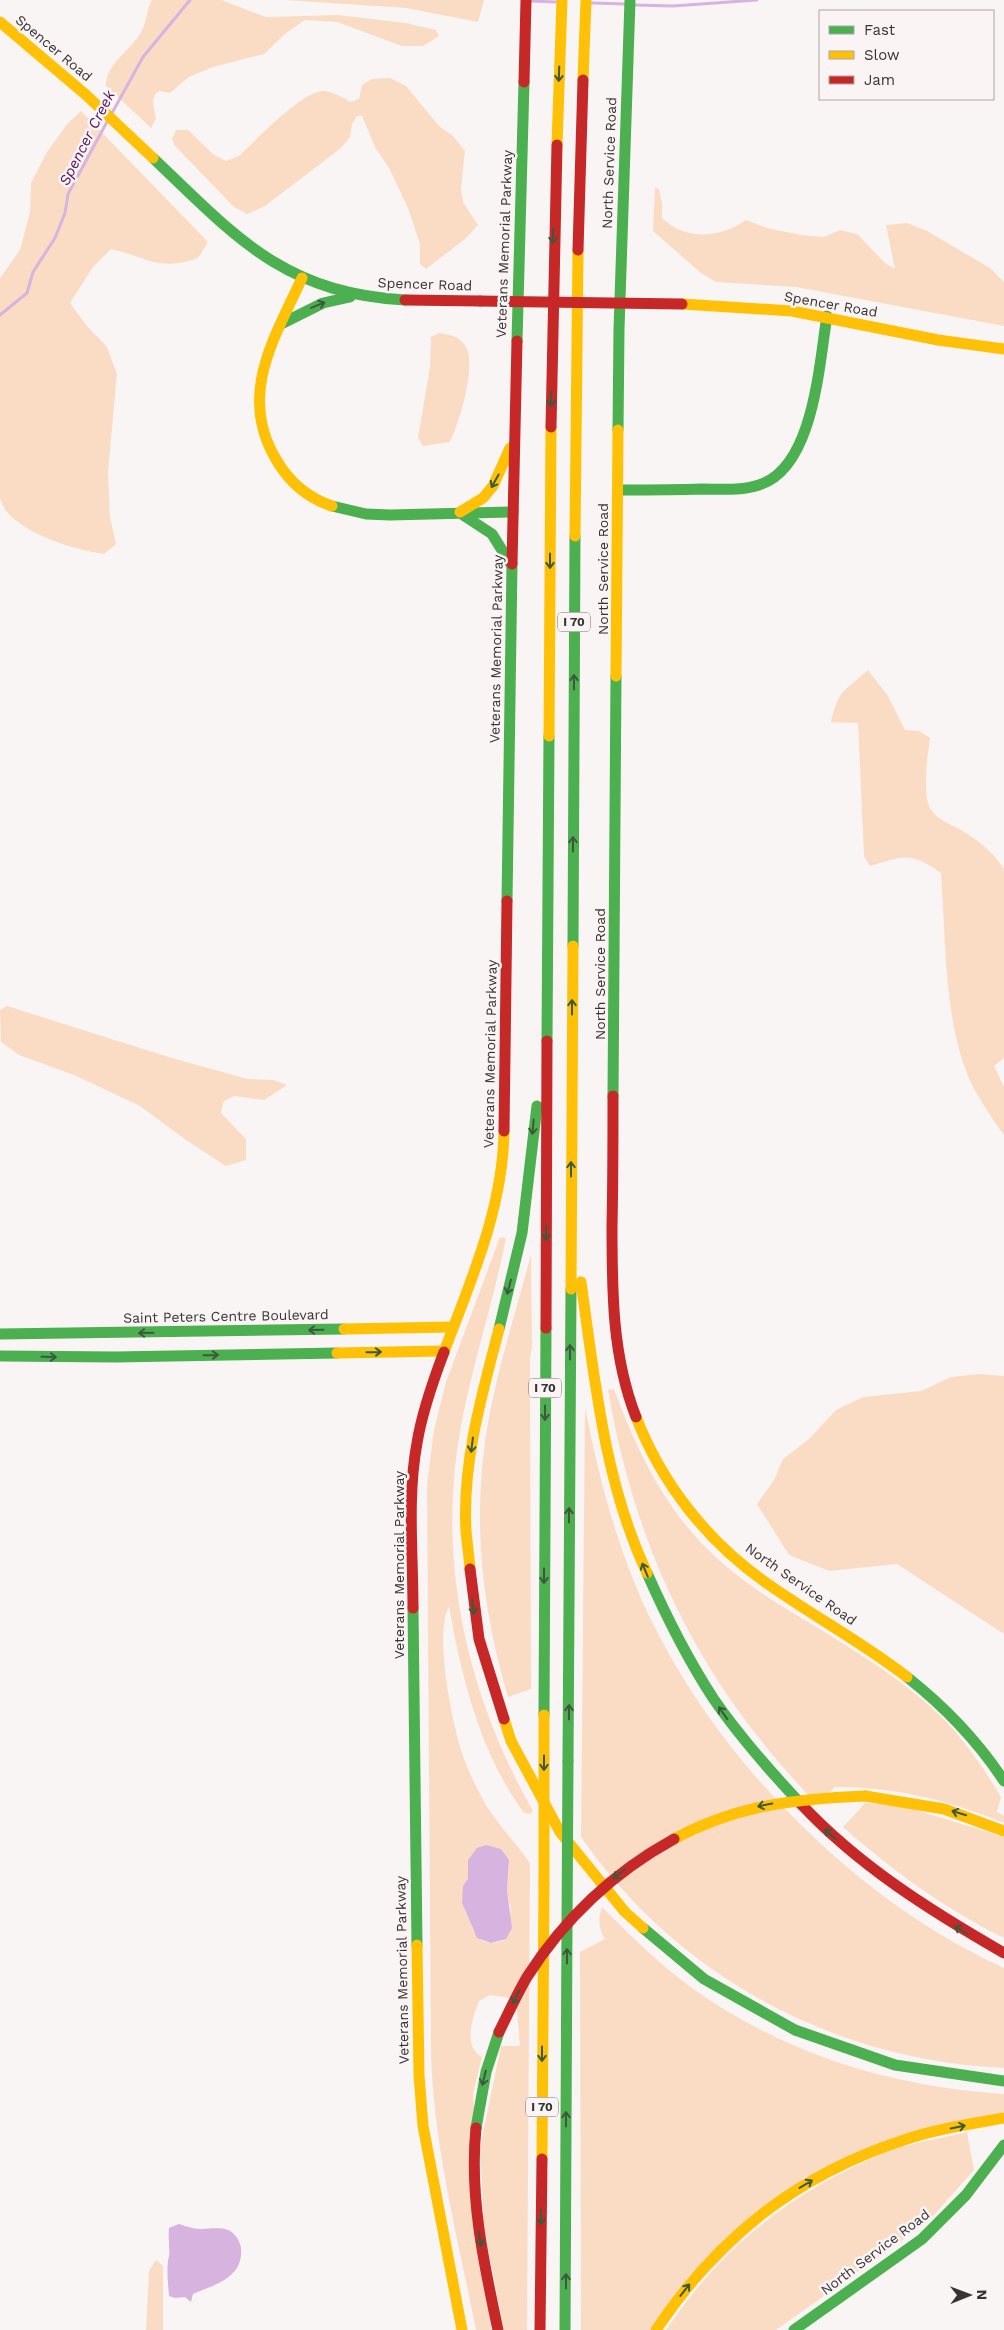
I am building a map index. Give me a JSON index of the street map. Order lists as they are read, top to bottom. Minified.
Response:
{"streets":{"main road":["Spencer Road","North Service Road","Veterans Memorial Parkway","I 70","Saint Peters Centre Boulevard"]},"crossings":[["Veterans Memorial Parkway","Saint Peters Centre Boulevard"]],"water":["Spencer Creek"],"legend":["Fast","Slow","Jam"],"north":"right"}
